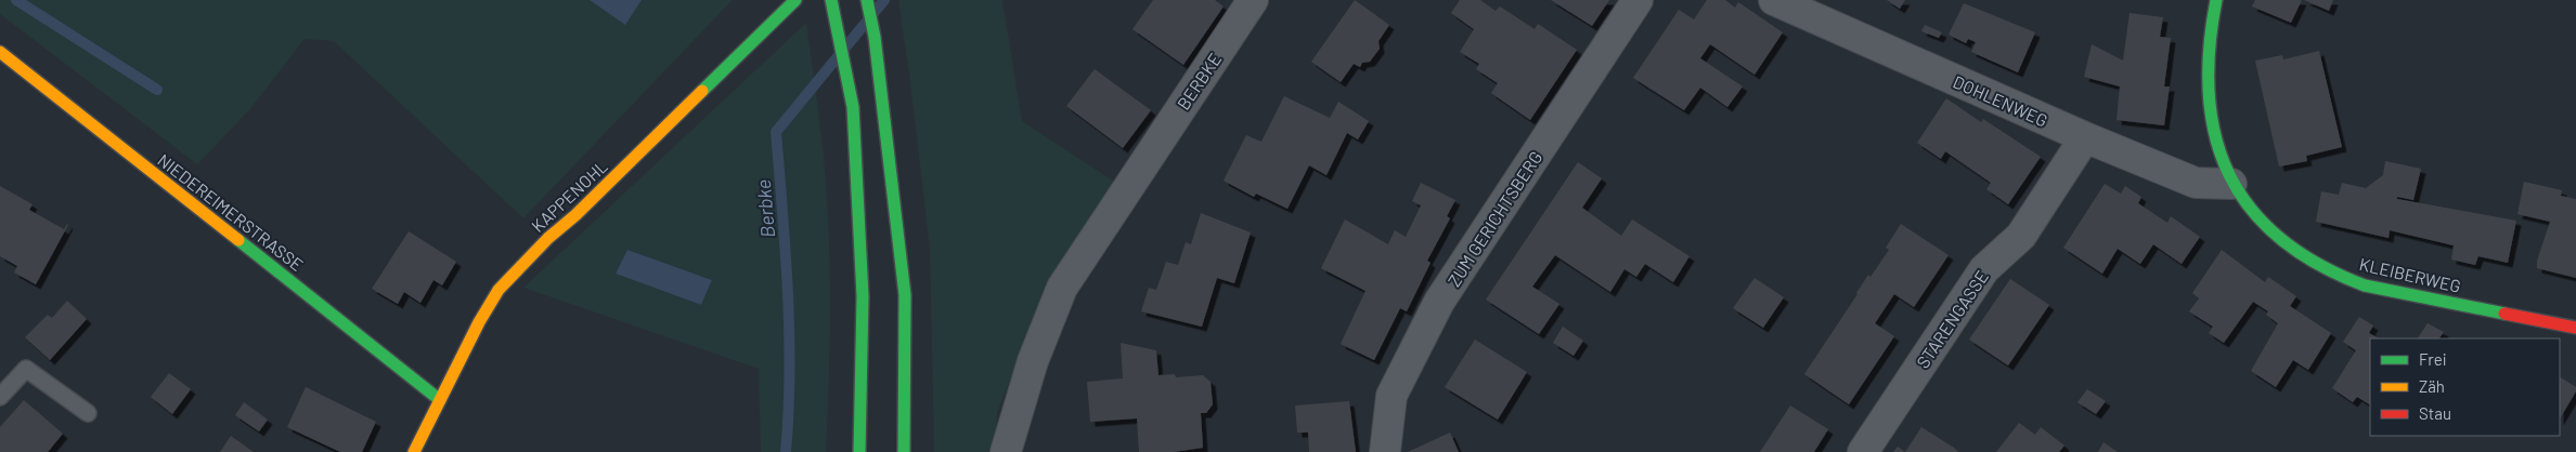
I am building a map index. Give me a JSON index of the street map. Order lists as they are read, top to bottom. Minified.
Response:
{"streets":{"street":["BERBKE","DOHLENWEG","KAPPENOHL","NIEDEREIMERSTRASSE","ZUM GERICHTSBERG","KLEIBERWEG","STARENGASSE"]},"crossings":[["DOHLENWEG","KLEIBERWEG"],["DOHLENWEG","STARENGASSE"],["KAPPENOHL","NIEDEREIMERSTRASSE"]],"water":["Berbke"],"legend":["Frei","Zäh","Stau"]}
